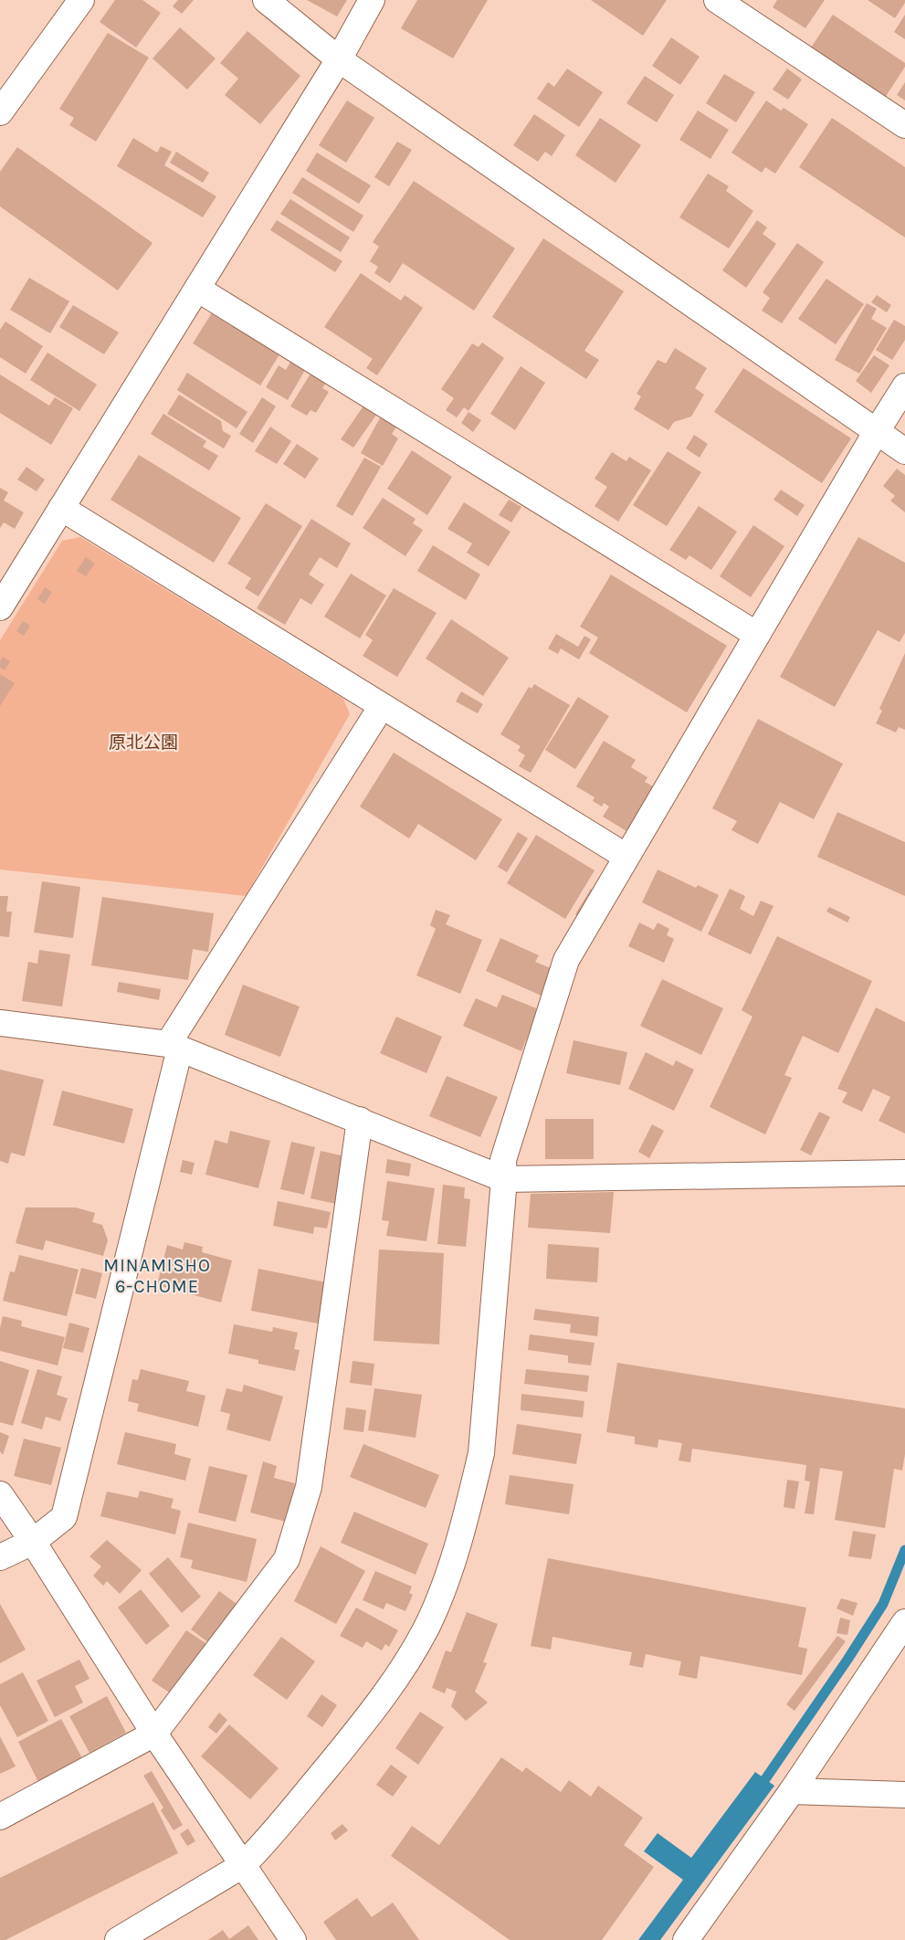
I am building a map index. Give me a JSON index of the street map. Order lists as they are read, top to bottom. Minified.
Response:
{"districts":["MINAMISHO 6-CHOME"],"parks":["原北公園"]}
